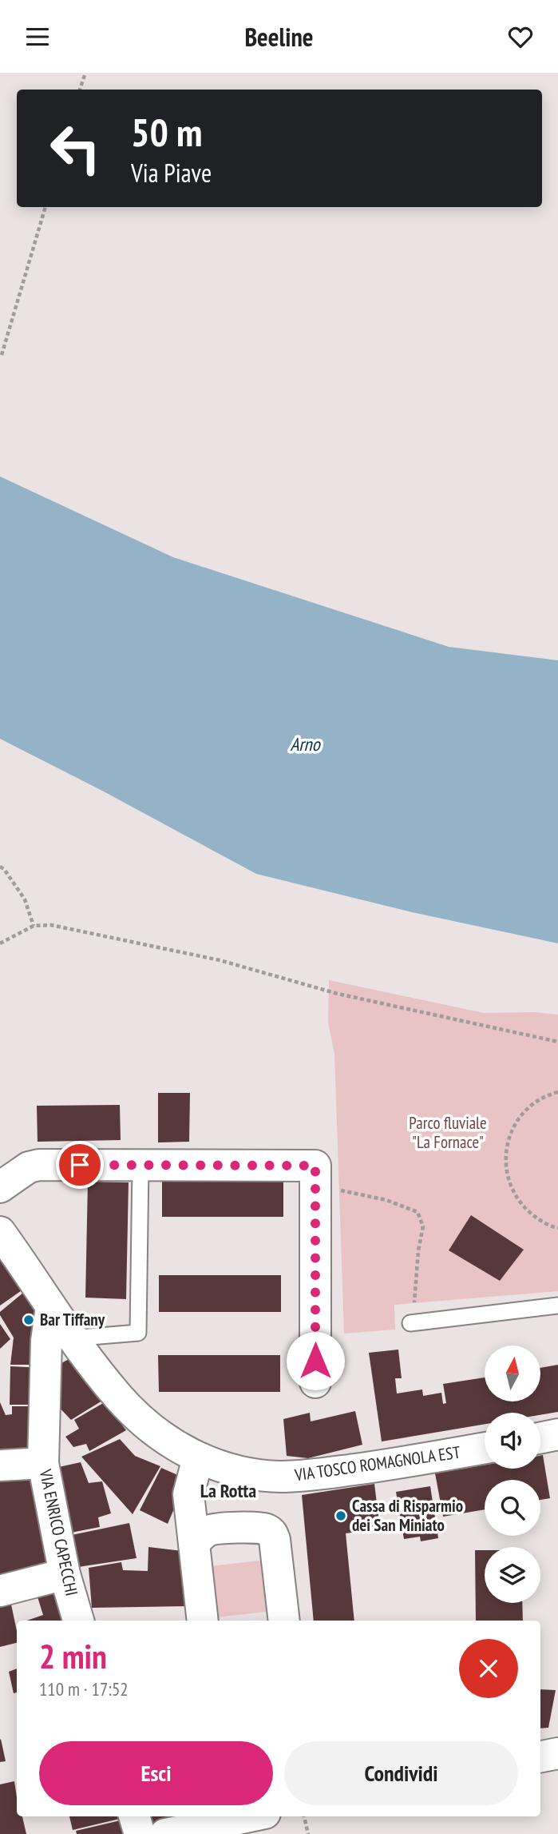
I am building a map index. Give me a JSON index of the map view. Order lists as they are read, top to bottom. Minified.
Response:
{"streets":{"street":["VIA TOSCO ROMAGNOLA EST","VIA ENRICO CAPECCHI"]},"crossings":[["VIA TOSCO ROMAGNOLA EST","VIA ENRICO CAPECCHI"]],"districts":["La Rotta"],"water":["Arno"],"parks":["Parco fluviale \"La Fornace\""],"places":["Bar Tiffany","Cassa di Risparmio dei San Miniato"],"north":"top","page":{"header":"Beeline","turn":["50 m","Via Piave"],"heading":["2 min","110 m · 17:52"],"buttons":["Esci","Condividi"]}}
